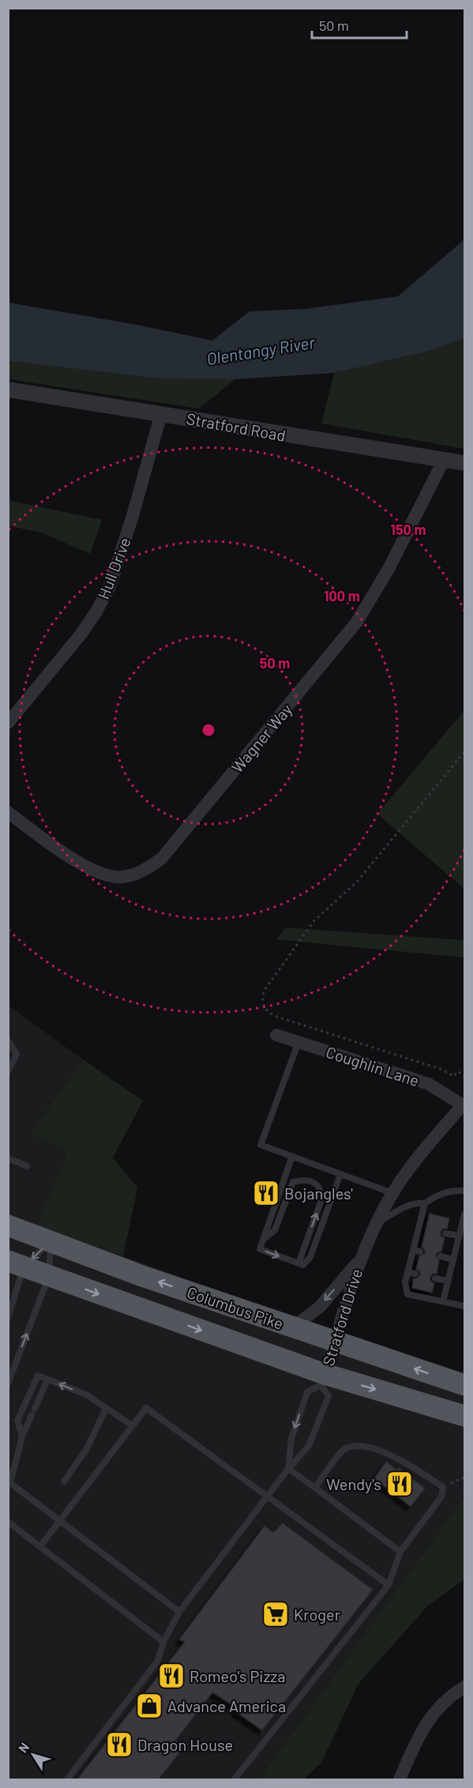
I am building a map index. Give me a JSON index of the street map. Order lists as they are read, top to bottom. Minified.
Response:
{"streets":{"highway":["Columbus Pike"],"street":["Stratford Road","Hull Drive","Wagner Way","Coughlin Lane","Stratford Drive"]},"crossings":[["Stratford Road","Hull Drive"],["Stratford Road","Wagner Way"],["Coughlin Lane","Stratford Drive"],["Columbus Pike","Stratford Drive"]],"water":["Olentangy River"],"places":{"restaurant":["Bojangles'","Wendy's","Romeo's Pizza","Dragon House"],"supermarket":["Kroger"],"shop":["Advance America"]},"scale_bar":"50 m","north":"top left","rings":["150 m","100 m","50 m"]}
